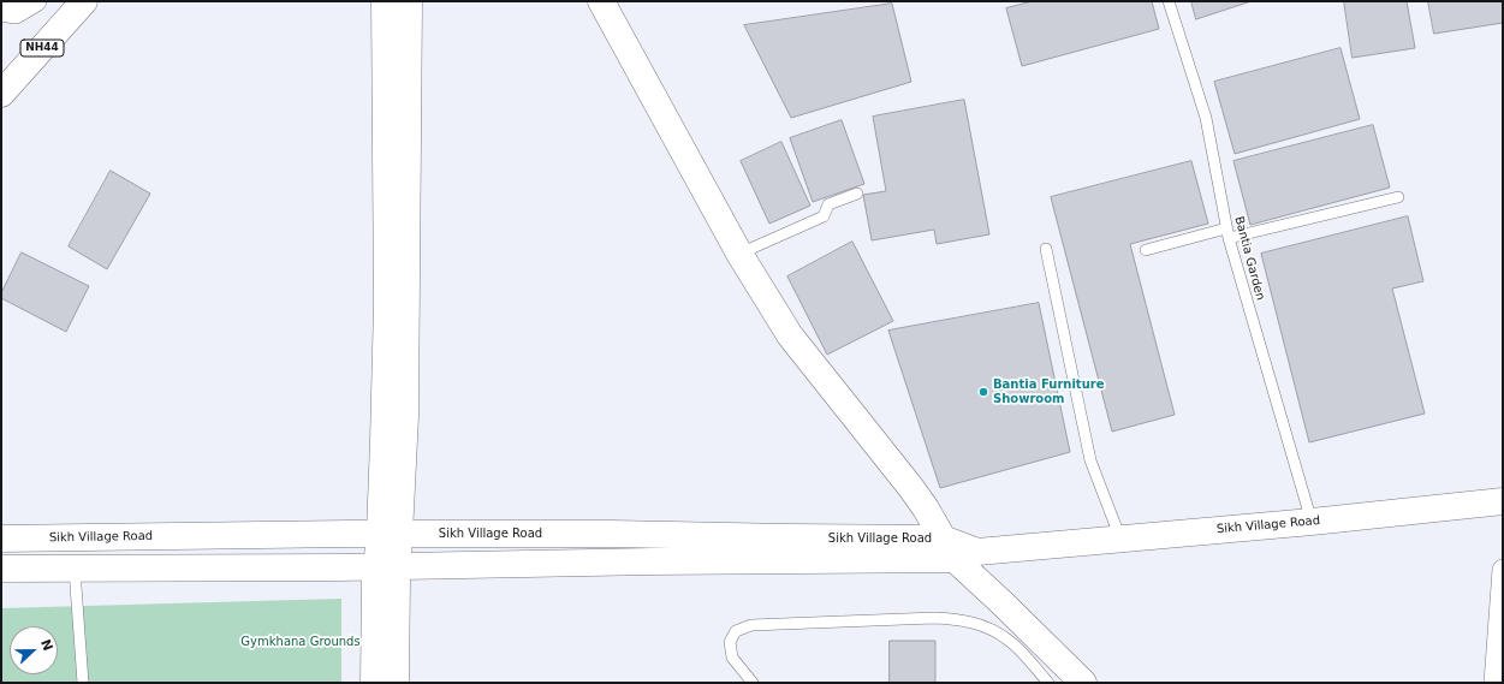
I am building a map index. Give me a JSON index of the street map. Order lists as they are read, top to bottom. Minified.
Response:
{"streets":{"main road":["NH44","Sikh Village Road"],"lane":["Bantia Garden"]},"crossings":[["Bantia Garden","Sikh Village Road"]],"parks":["Gymkhana Grounds"],"places":["Bantia Furniture Showroom"],"north":"right"}
